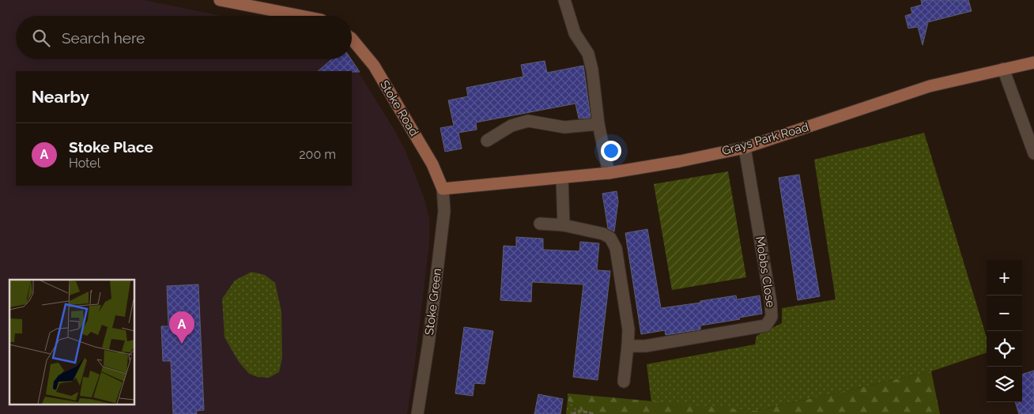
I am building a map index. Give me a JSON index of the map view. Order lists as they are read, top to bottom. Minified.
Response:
{"streets":{"main road":["Stoke Road","Grays Park Road"],"street":["Mobbs Close","Stoke Green"]},"crossings":[["Stoke Road","Grays Park Road"],["Stoke Road","Stoke Green"],["Grays Park Road","Mobbs Close"],["Grays Park Road","Stoke Green"]],"page":{"search":"Search here","heading":"Nearby","list":[{"mark":"A","name":"Stoke Place","note":"Hotel","value":"200 m"}],"map_buttons":["+","−"],"pins":"A"}}
